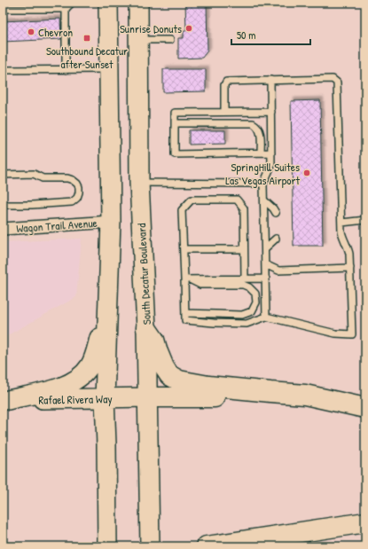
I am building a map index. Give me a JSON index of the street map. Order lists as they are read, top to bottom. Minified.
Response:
{"streets":{"main road":["South Decatur Boulevard","Rafael Rivera Way"],"street":["Wagon Trail Avenue"]},"crossings":[["South Decatur Boulevard","Rafael Rivera Way"]],"places":{"other":["Sunrise Donuts","Chevron","SpringHill Suites Las Vegas Airport"],"transit":["Southbound Decatur after Sunset"]},"scale_bar":"50 m"}
